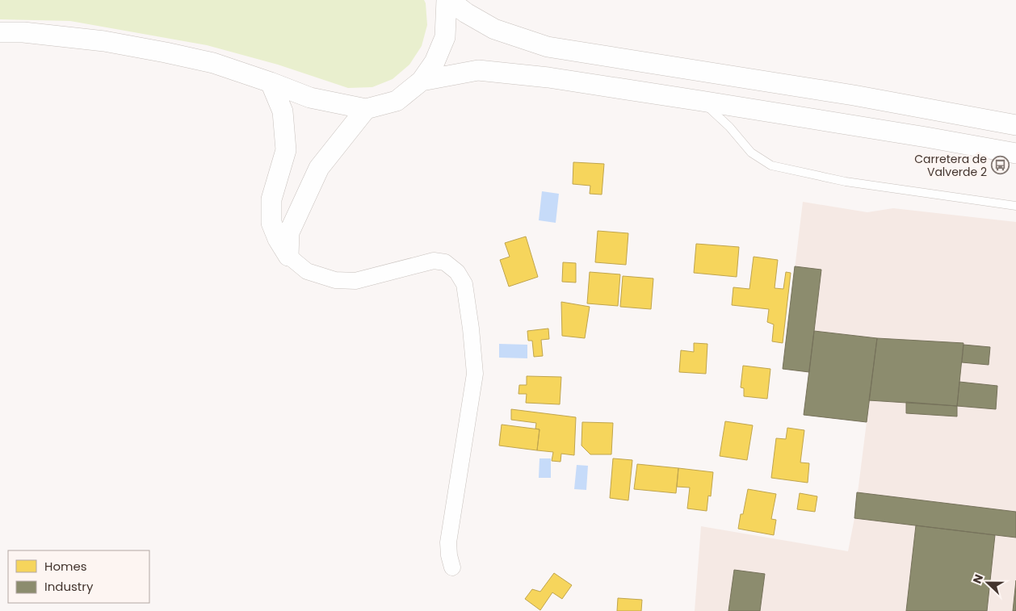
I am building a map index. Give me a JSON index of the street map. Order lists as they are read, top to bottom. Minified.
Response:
{"places":{"bus stop":["Carretera de Valverde 2"]},"legend":["Homes","Industry"],"north":"left"}
